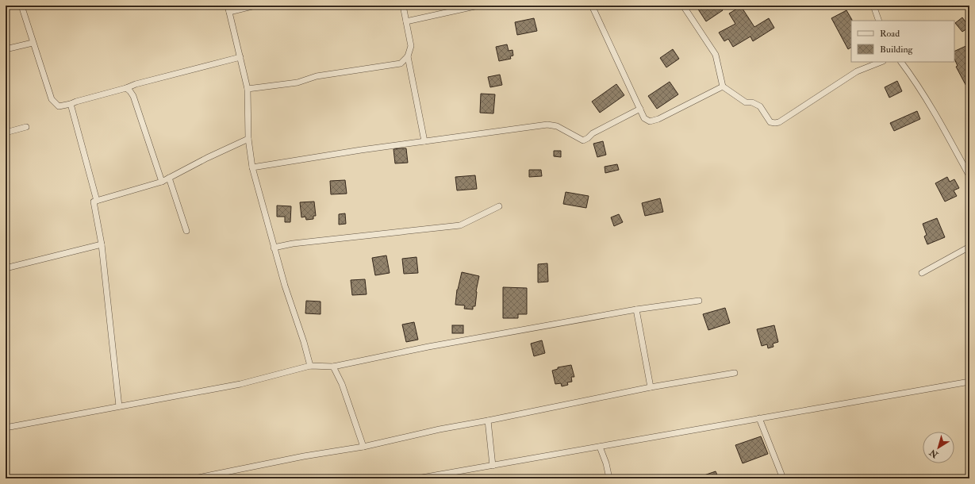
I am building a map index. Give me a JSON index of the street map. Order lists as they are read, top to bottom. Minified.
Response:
{"legend":["Road","Building"],"north":"bottom left"}
